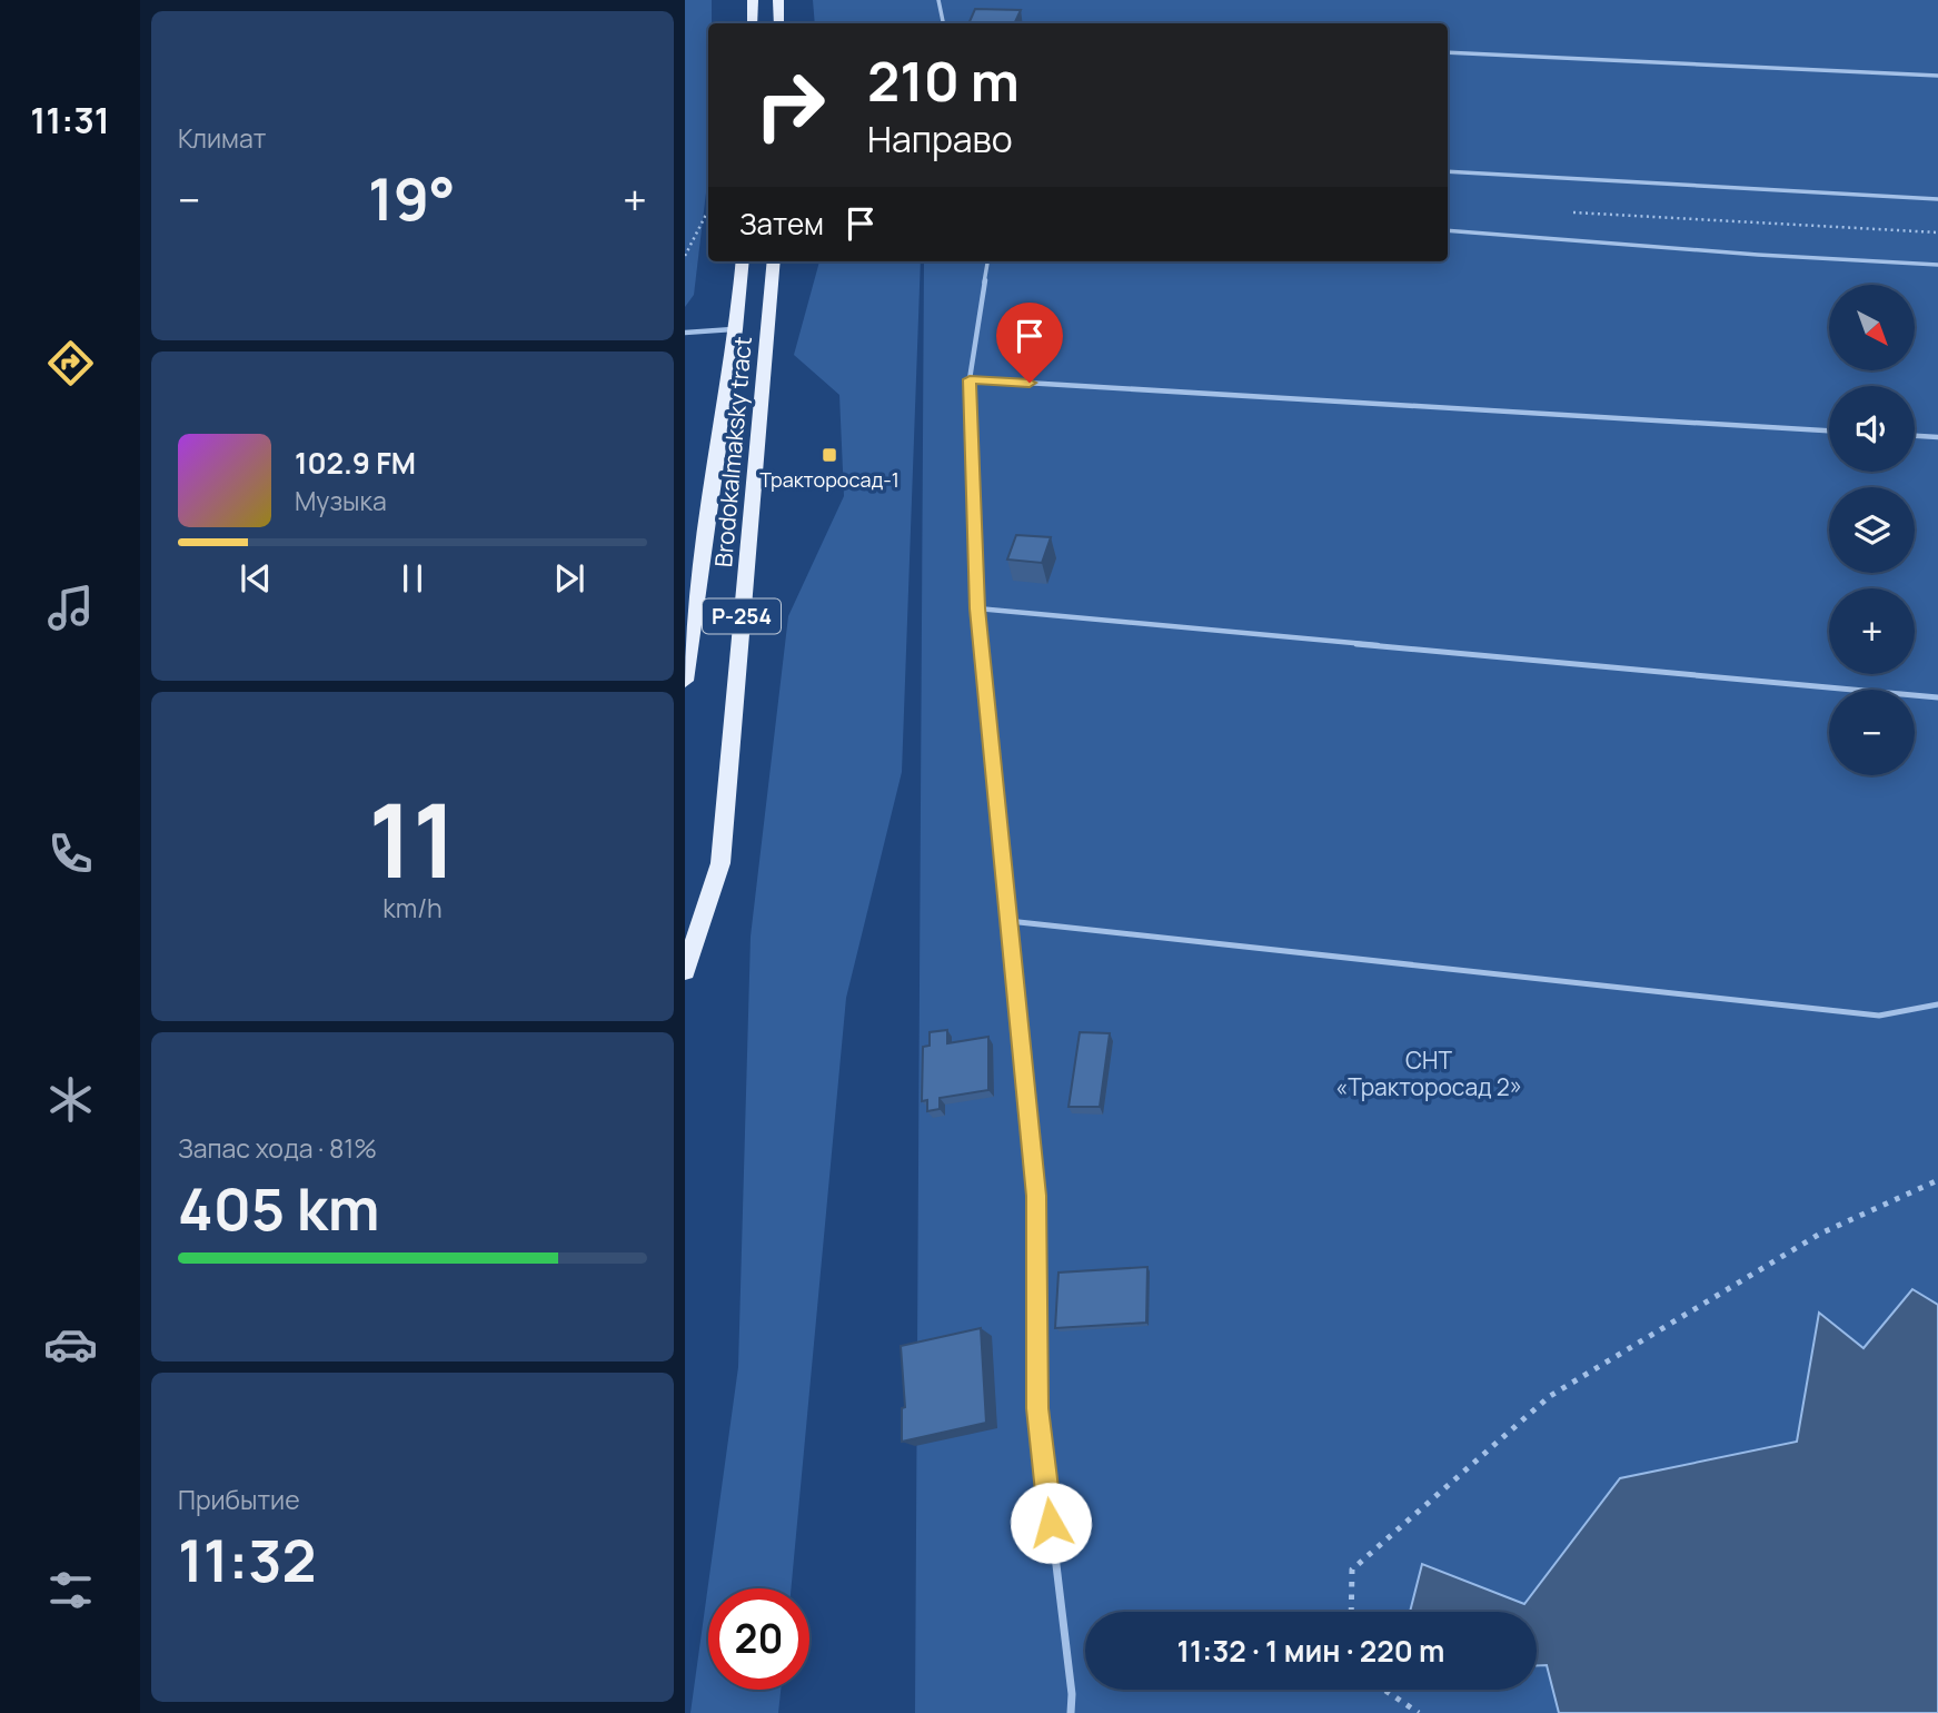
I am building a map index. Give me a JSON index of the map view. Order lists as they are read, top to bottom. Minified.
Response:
{"streets":{"main road":["Brodokalmaksky tract","Р-254"]},"parks":["СНТ «Тракторосад 2»"],"places":{"transit":["Тракторосад-1"]},"north":"bottom right","page":{"tabs":"11:31","tile":["Климат",["11","km/h"],["Запас хода · 81%","405 km"],["Прибытие","11:32"]],"turn":["210 m","Направо"],"heat":["−","19°","+"],"then":"Затем","map_buttons":["+","−"],"song":["102.9 FM","Музыка"],"limit":"20","trip":"11:32 · 1 мин · 220 m"}}
